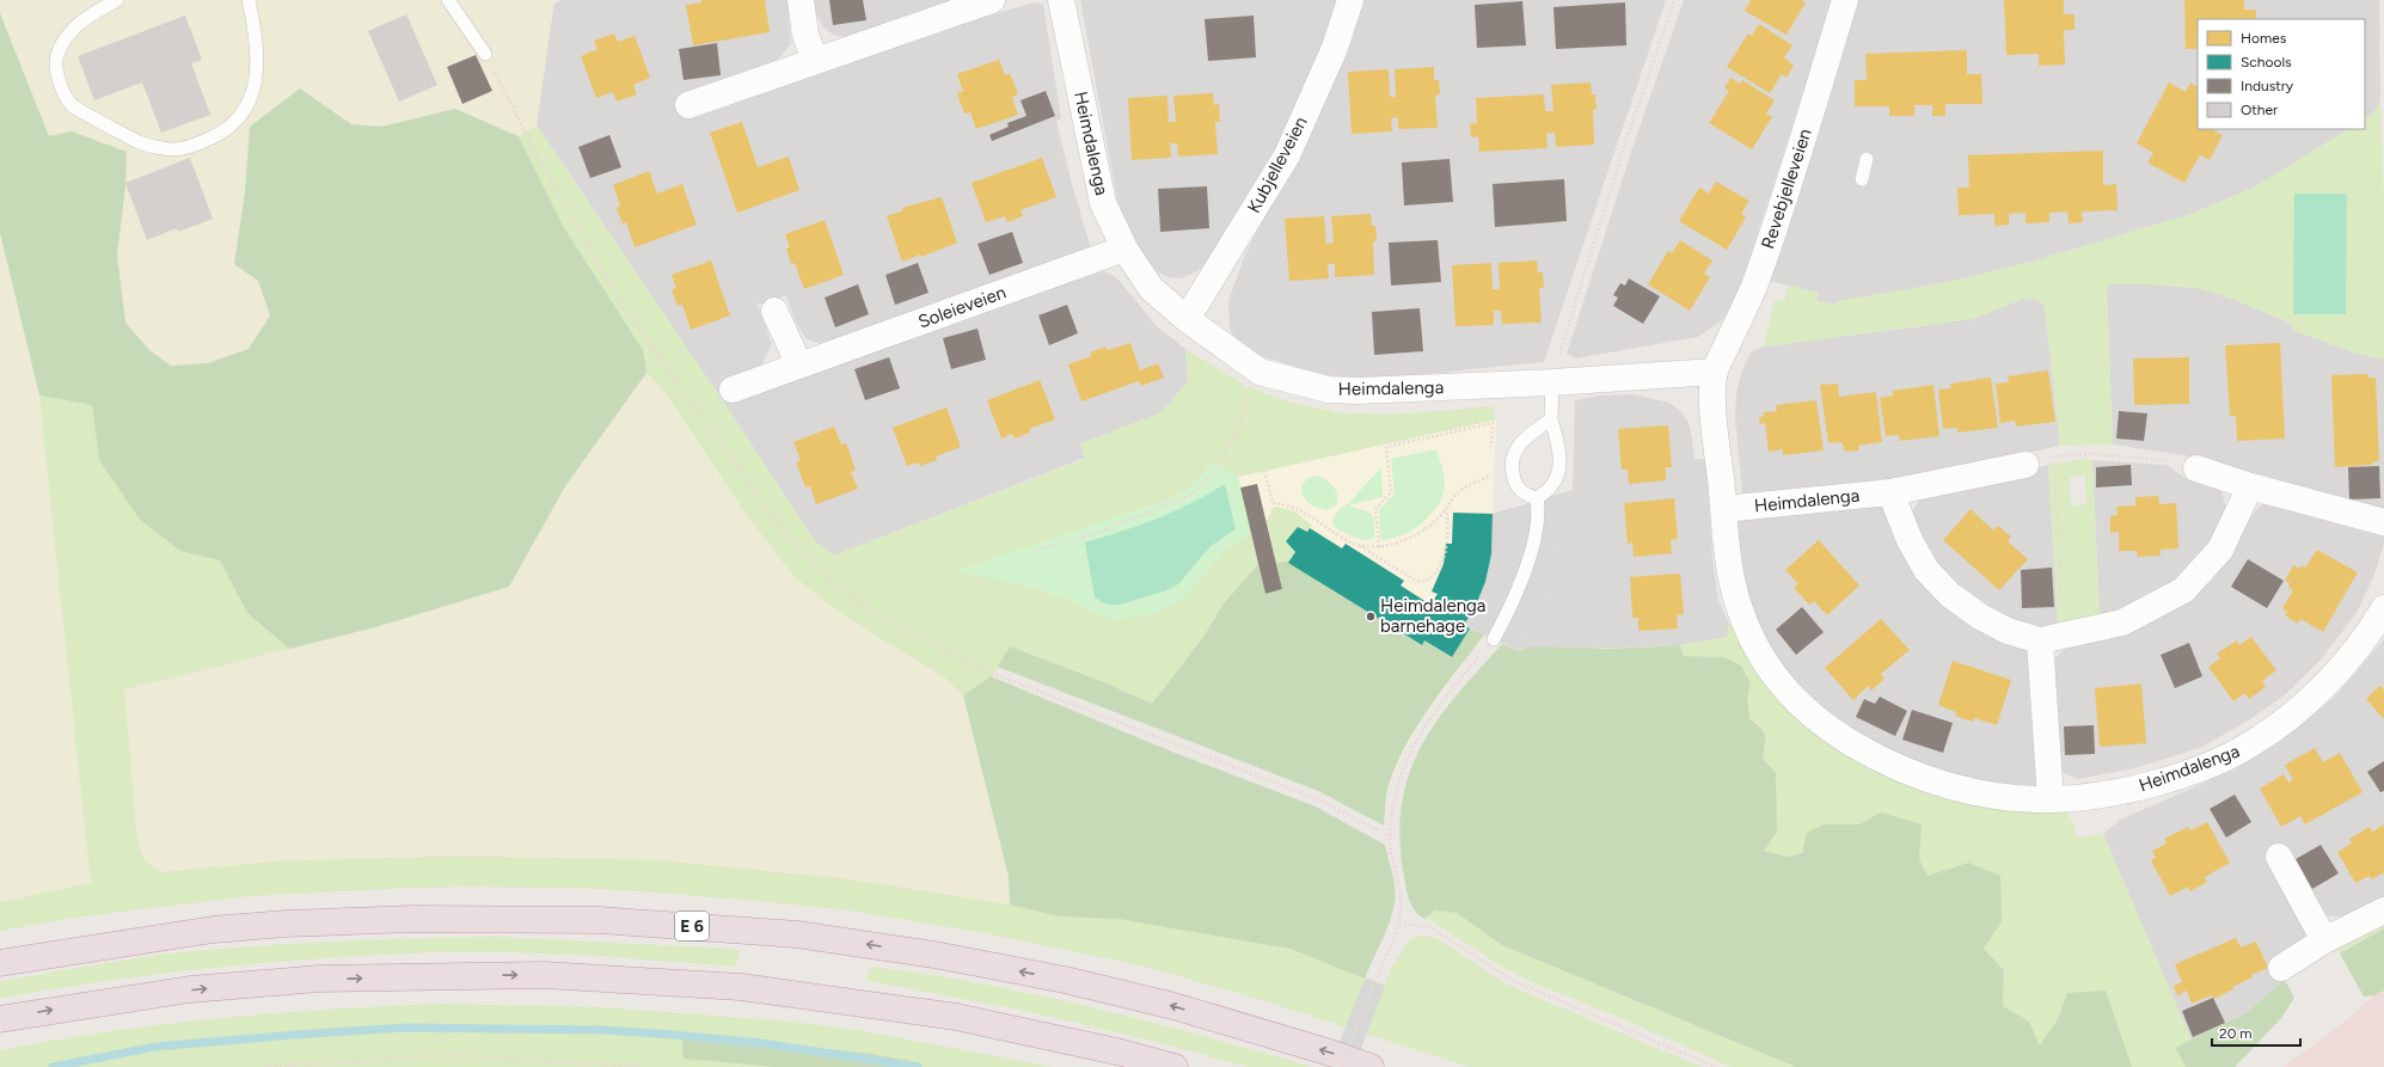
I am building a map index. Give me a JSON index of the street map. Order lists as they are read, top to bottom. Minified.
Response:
{"streets":{"highway":["E 6"],"street":["Heimdalenga","Kubjelleveien","Revebjelleveien","Soleieveien"]},"crossings":[["Heimdalenga","Kubjelleveien"],["Heimdalenga","Revebjelleveien"],["Heimdalenga","Soleieveien"]],"places":["Heimdalenga barnehage"],"legend":["Homes","Schools","Industry","Other"],"scale_bar":"20 m"}
